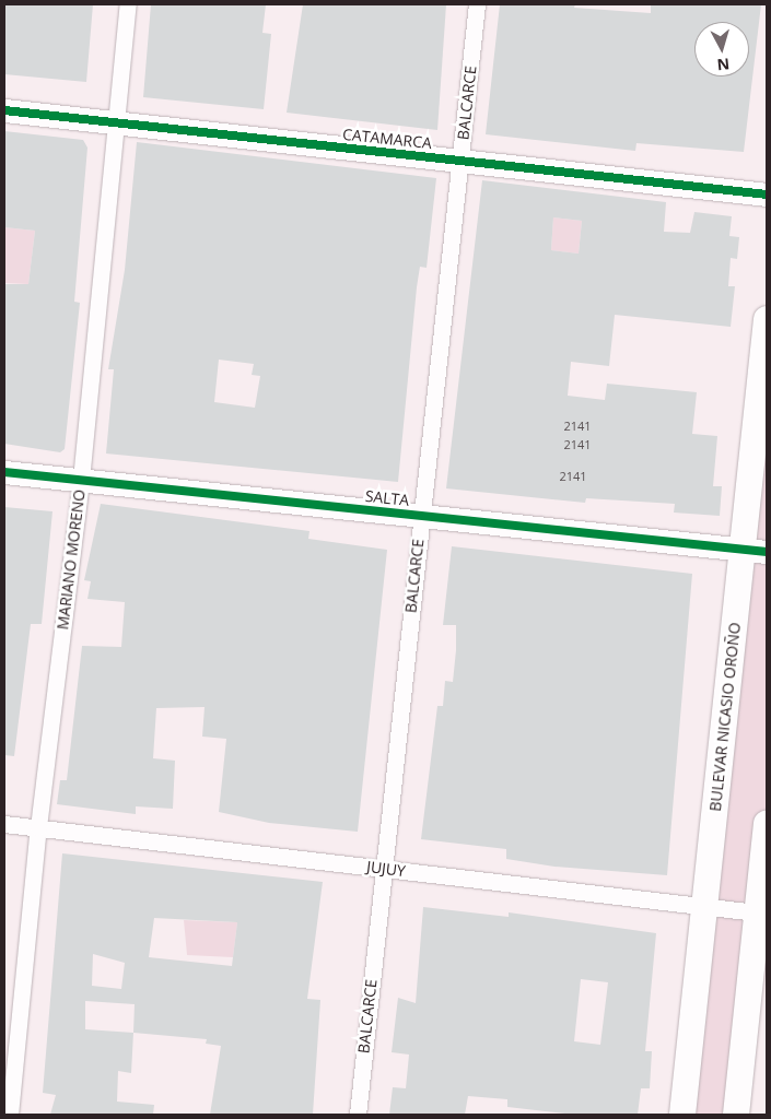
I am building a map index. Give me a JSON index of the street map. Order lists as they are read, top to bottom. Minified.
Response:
{"streets":{"main road":["CATAMARCA","SALTA","BULEVAR NICASIO OROÑO"],"street":["BALCARCE","MARIANO MORENO","JUJUY"]},"crossings":[["BALCARCE","CATAMARCA"],["BALCARCE","SALTA"],["BALCARCE","JUJUY"],["CATAMARCA","MARIANO MORENO"],["SALTA","MARIANO MORENO"],["SALTA","BULEVAR NICASIO OROÑO"],["MARIANO MORENO","JUJUY"],["BULEVAR NICASIO OROÑO","JUJUY"]],"house_numbers":["2141","2141","2141"],"north":"bottom"}
